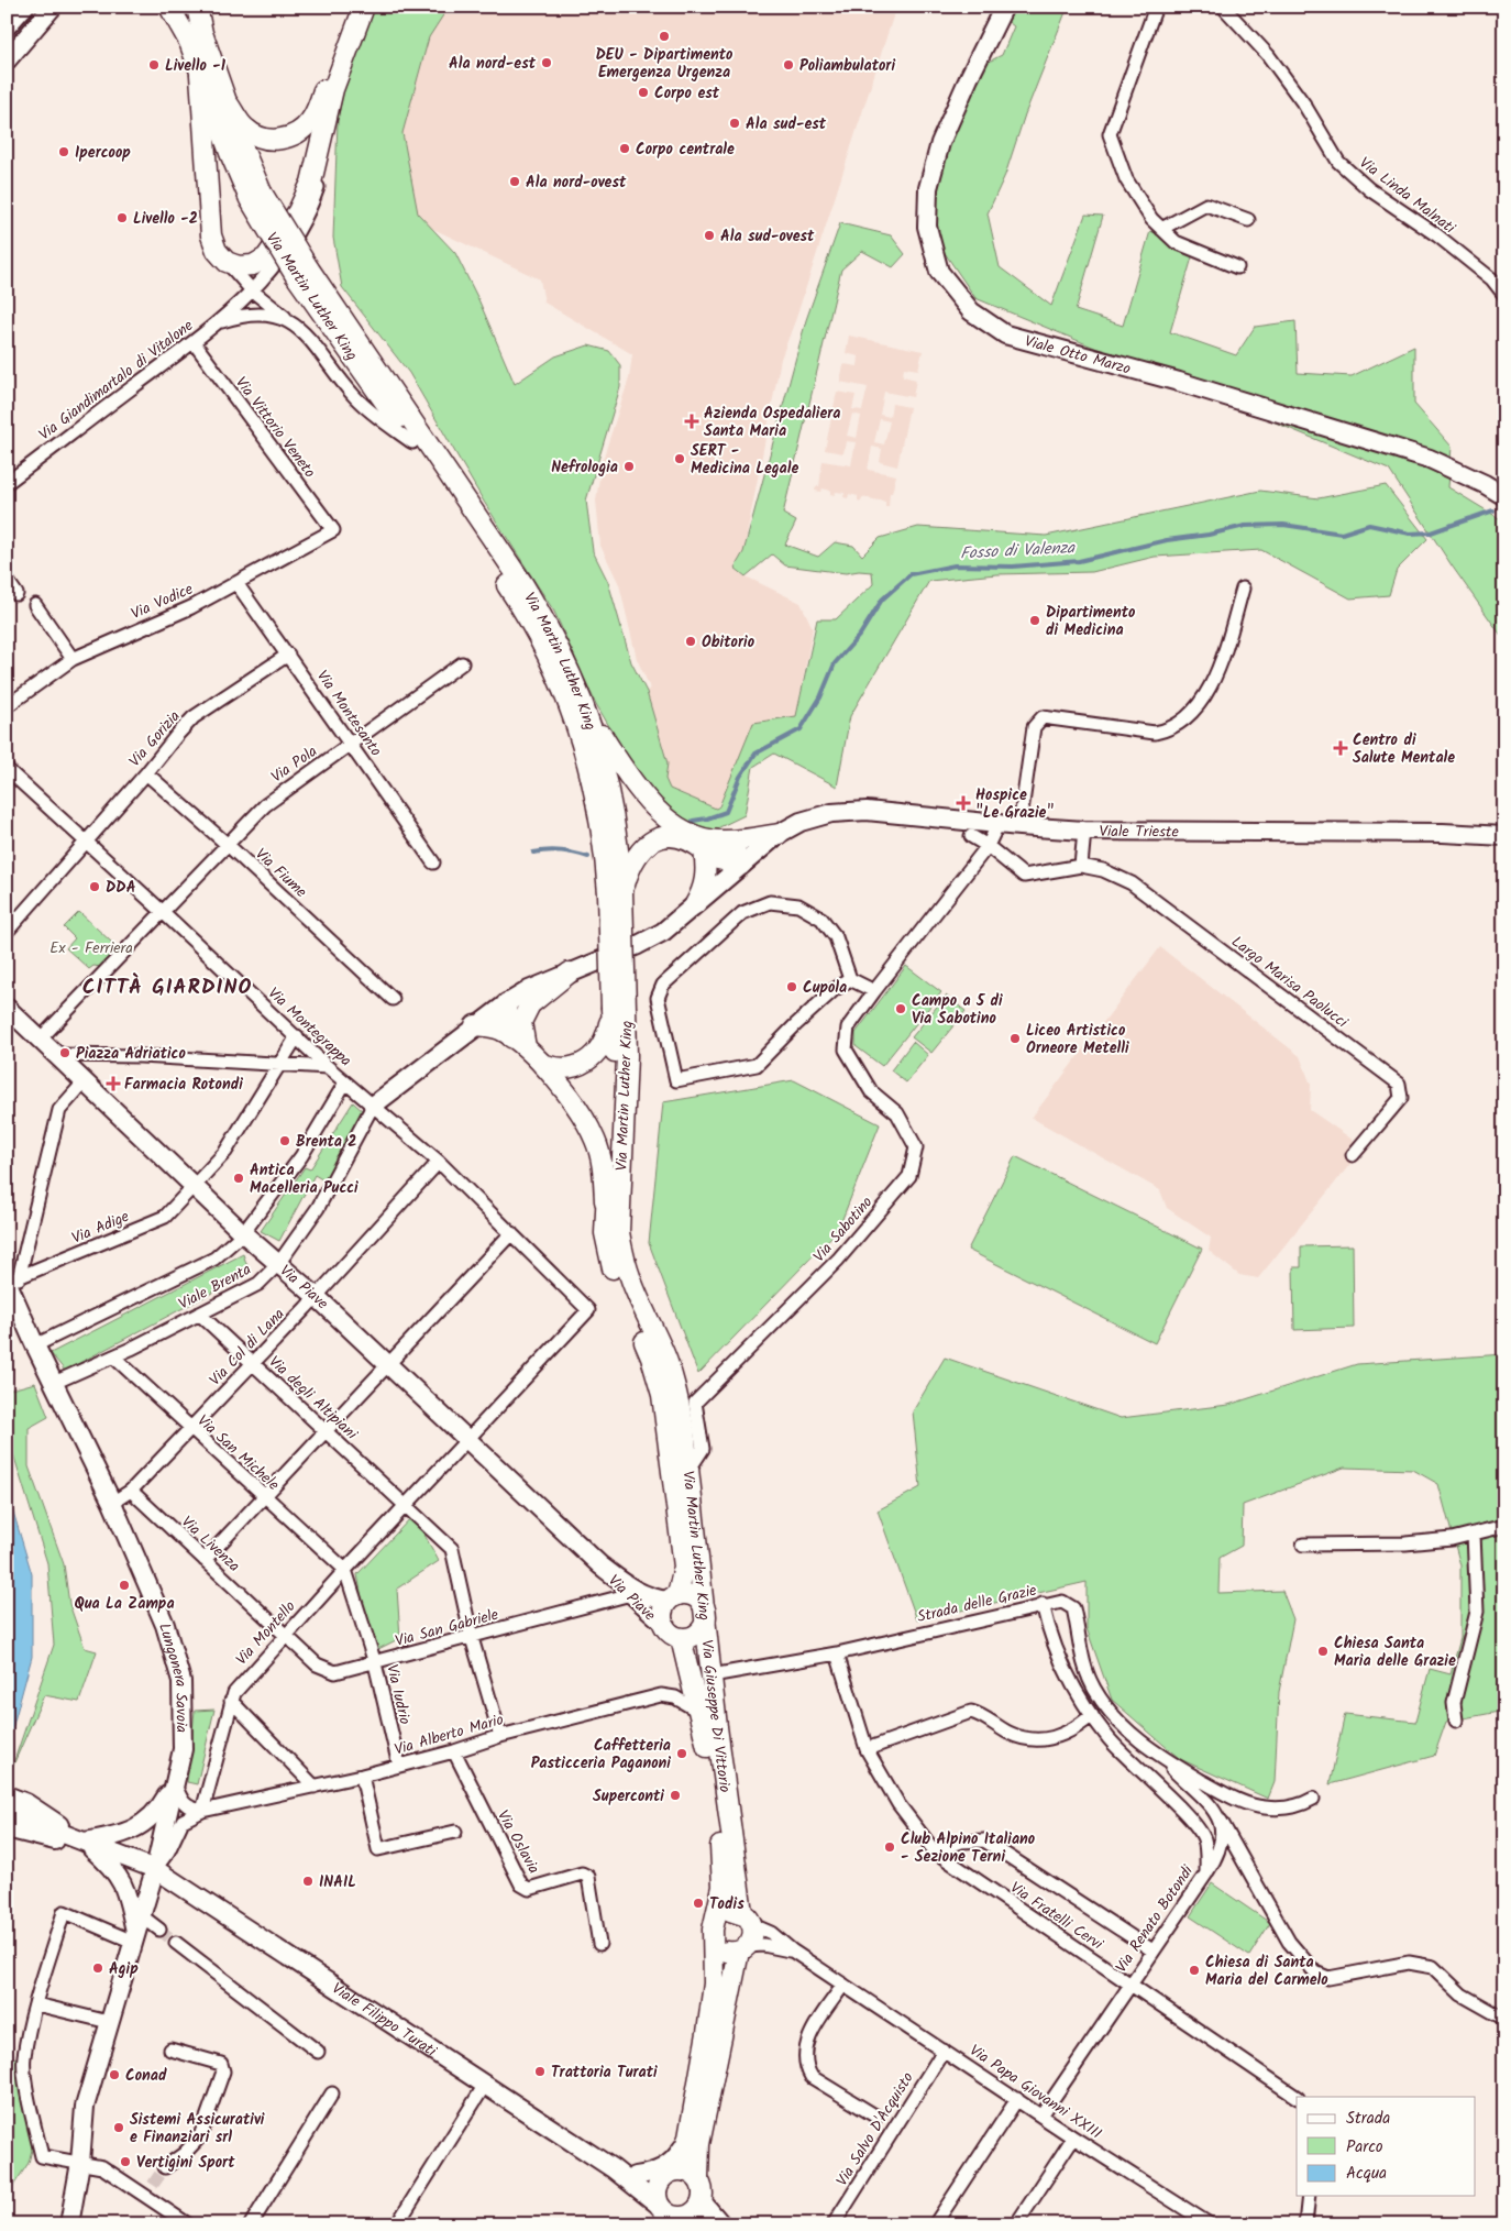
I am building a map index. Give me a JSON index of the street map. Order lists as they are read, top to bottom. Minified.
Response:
{"streets":{"main road":["Via Martin Luther King","Via Piave","Via Giuseppe Di Vittorio"],"street":["Via Linda Malnati","Viale Otto Marzo","Via Giandimartalo di Vitalone","Via Vittorio Veneto","Via Vodice","Via Montesanto","Via Gorizia","Via Pola","Viale Trieste","Via Fiume","Largo Marisa Paolucci","Via Montegrappa","Via Adige","Via Sabotino","Viale Brenta","Via Col di Lana","Via degli Altipiani","Via San Michele","Via Livenza","Strada delle Grazie","Via San Gabriele","Via Montello","Lungonera Savoia","Via Iudrio","Via Alberto Mario","Via Oslavia","Via Fratelli Cervi","Via Renato Botondi","Viale Filippo Turati","Via Papa Giovanni XXIII","Via Salvo D'Acquisto"]},"crossings":[["Via Martin Luther King","Via Giandimartalo di Vitalone"],["Via Martin Luther King","Via Sabotino"],["Via Martin Luther King","Via Piave"],["Via Martin Luther King","Via Giuseppe Di Vittorio"],["Via Giandimartalo di Vitalone","Via Vittorio Veneto"],["Via Vittorio Veneto","Via Vodice"],["Via Vodice","Via Montesanto"],["Via Montesanto","Via Gorizia"],["Via Montesanto","Via Pola"],["Via Gorizia","Via Fiume"],["Via Gorizia","Via Montegrappa"],["Via Pola","Via Fiume"],["Via Pola","Via Montegrappa"],["Via Pola","Via Piave"],["Viale Trieste","Largo Marisa Paolucci"],["Viale Trieste","Via Montegrappa"],["Viale Trieste","Viale Brenta"],["Via Montegrappa","Via Adige"],["Via Montegrappa","Viale Brenta"],["Via Montegrappa","Via Col di Lana"],["Via Montegrappa","Via Montello"],["Via Adige","Via Piave"],["Via Adige","Lungonera Savoia"],["Viale Brenta","Via Piave"],["Viale Brenta","Via degli Altipiani"],["Viale Brenta","Via San Michele"],["Viale Brenta","Lungonera Savoia"],["Via Piave","Via Col di Lana"],["Via Piave","Via San Gabriele"],["Via Piave","Via Montello"],["Via Piave","Via Giuseppe Di Vittorio"],["Via Col di Lana","Via degli Altipiani"],["Via Col di Lana","Via San Michele"],["Via Col di Lana","Via Livenza"],["Via degli Altipiani","Via San Gabriele"],["Via degli Altipiani","Via Montello"],["Via degli Altipiani","Via Alberto Mario"],["Via San Michele","Via Montello"],["Via San Michele","Via Iudrio"],["Via Livenza","Via San Gabriele"],["Via Livenza","Via Montello"],["Strada delle Grazie","Via Giuseppe Di Vittorio"],["Strada delle Grazie","Via Fratelli Cervi"],["Strada delle Grazie","Via Renato Botondi"],["Via San Gabriele","Via Montello"],["Via San Gabriele","Via Iudrio"],["Via Montello","Via Iudrio"],["Via Montello","Via Alberto Mario"],["Lungonera Savoia","Via Alberto Mario"],["Lungonera Savoia","Viale Filippo Turati"],["Via Iudrio","Via Alberto Mario"],["Via Giuseppe Di Vittorio","Via Alberto Mario"],["Via Giuseppe Di Vittorio","Viale Filippo Turati"],["Via Giuseppe Di Vittorio","Via Papa Giovanni XXIII"],["Via Alberto Mario","Via Oslavia"],["Via Alberto Mario","Viale Filippo Turati"],["Via Fratelli Cervi","Via Renato Botondi"],["Via Renato Botondi","Via Papa Giovanni XXIII"],["Via Papa Giovanni XXIII","Via Salvo D'Acquisto"]],"districts":["CITTÀ GIARDINO"],"water":["Fosso di Valenza"],"parks":["Ex - Ferriera"],"places":{"other":["DEU - Dipartimento Emergenza Urgenza","Ala nord-est","Livello -1","Poliambulatori","Corpo est","Ala sud-est","Corpo centrale","Ipercoop","Ala nord-ovest","Livello -2","Ala sud-ovest","SERT - Medicina Legale","Nefrologia","Dipartimento di Medicina","Obitorio","DDA","Cupola","Campo a 5 di Via Sabotino","Liceo Artistico Orneore Metelli","Piazza Adriatico","Brenta 2","Antica Macelleria Pucci","Qua La Zampa","Chiesa Santa Maria delle Grazie","Caffetteria Pasticceria Paganoni","Superconti","Club Alpino Italiano - Sezione Terni","INAIL","Todis","Agip","Chiesa di Santa Maria del Carmelo","Trattoria Turati","Conad","Sistemi Assicurativi e Finanziari srl","Vertigini Sport"],"health":["Azienda Ospedaliera Santa Maria","Centro di Salute Mentale","Hospice \"Le Grazie\"","Farmacia Rotondi"]},"legend":["Strada","Parco","Acqua"]}
